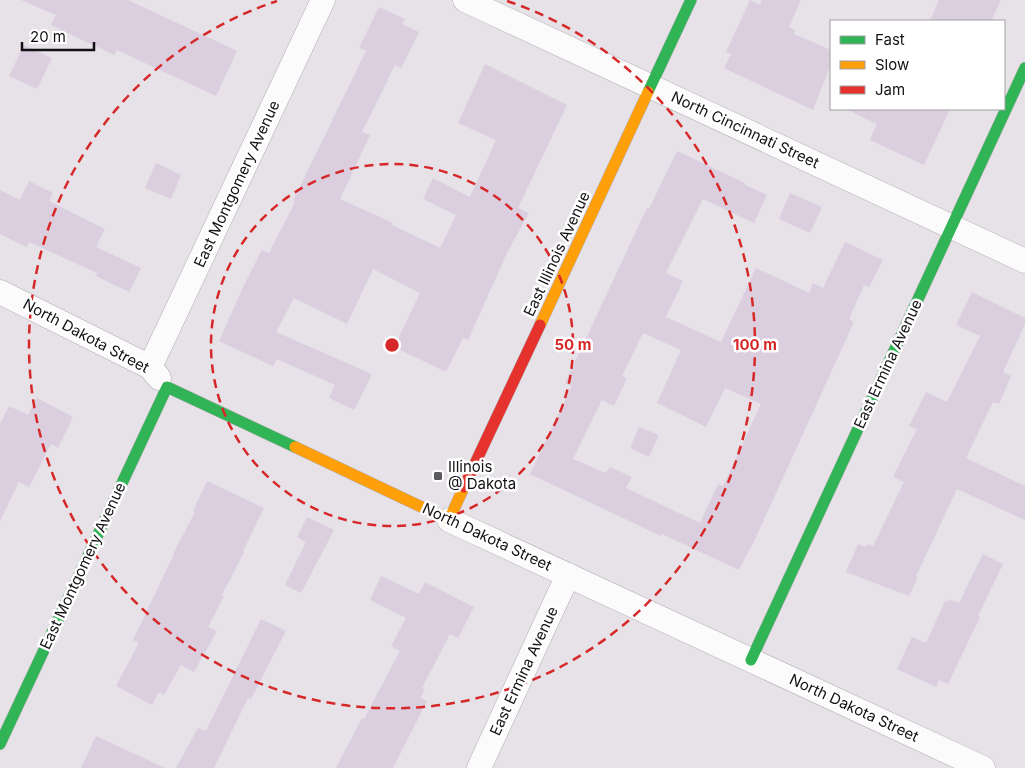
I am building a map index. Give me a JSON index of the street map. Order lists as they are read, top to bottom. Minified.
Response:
{"streets":{"street":["North Cincinnati Street","East Montgomery Avenue","East Illinois Avenue","North Dakota Street","East Ermina Avenue"]},"crossings":[["North Cincinnati Street","East Illinois Avenue"],["North Cincinnati Street","East Ermina Avenue"],["East Montgomery Avenue","North Dakota Street"],["East Illinois Avenue","North Dakota Street"],["North Dakota Street","East Ermina Avenue"]],"places":{"transit":["Illinois @ Dakota"]},"legend":["Fast","Slow","Jam"],"scale_bar":"20 m","rings":["50 m","100 m"]}
